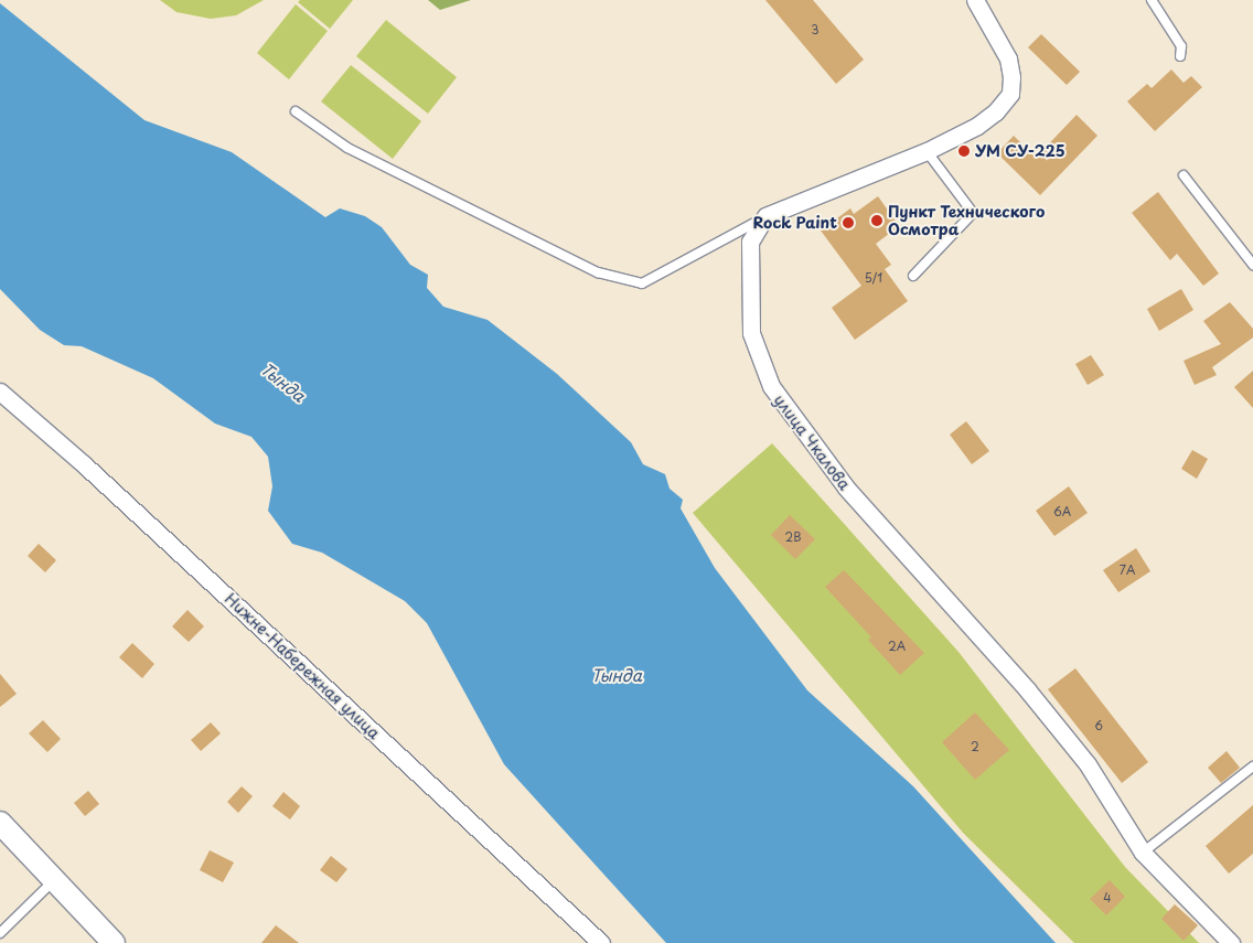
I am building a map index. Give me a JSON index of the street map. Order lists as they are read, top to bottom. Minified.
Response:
{"streets":{"street":["улица Чкалова","Нижне-Набережная улица"]},"water":["Тында"],"places":["УМ СУ-225","Пункт Технического Осмотра","Rock Paint"],"house_numbers":["3","5/1","6А","2В","7А","2А","6","2","4"]}
